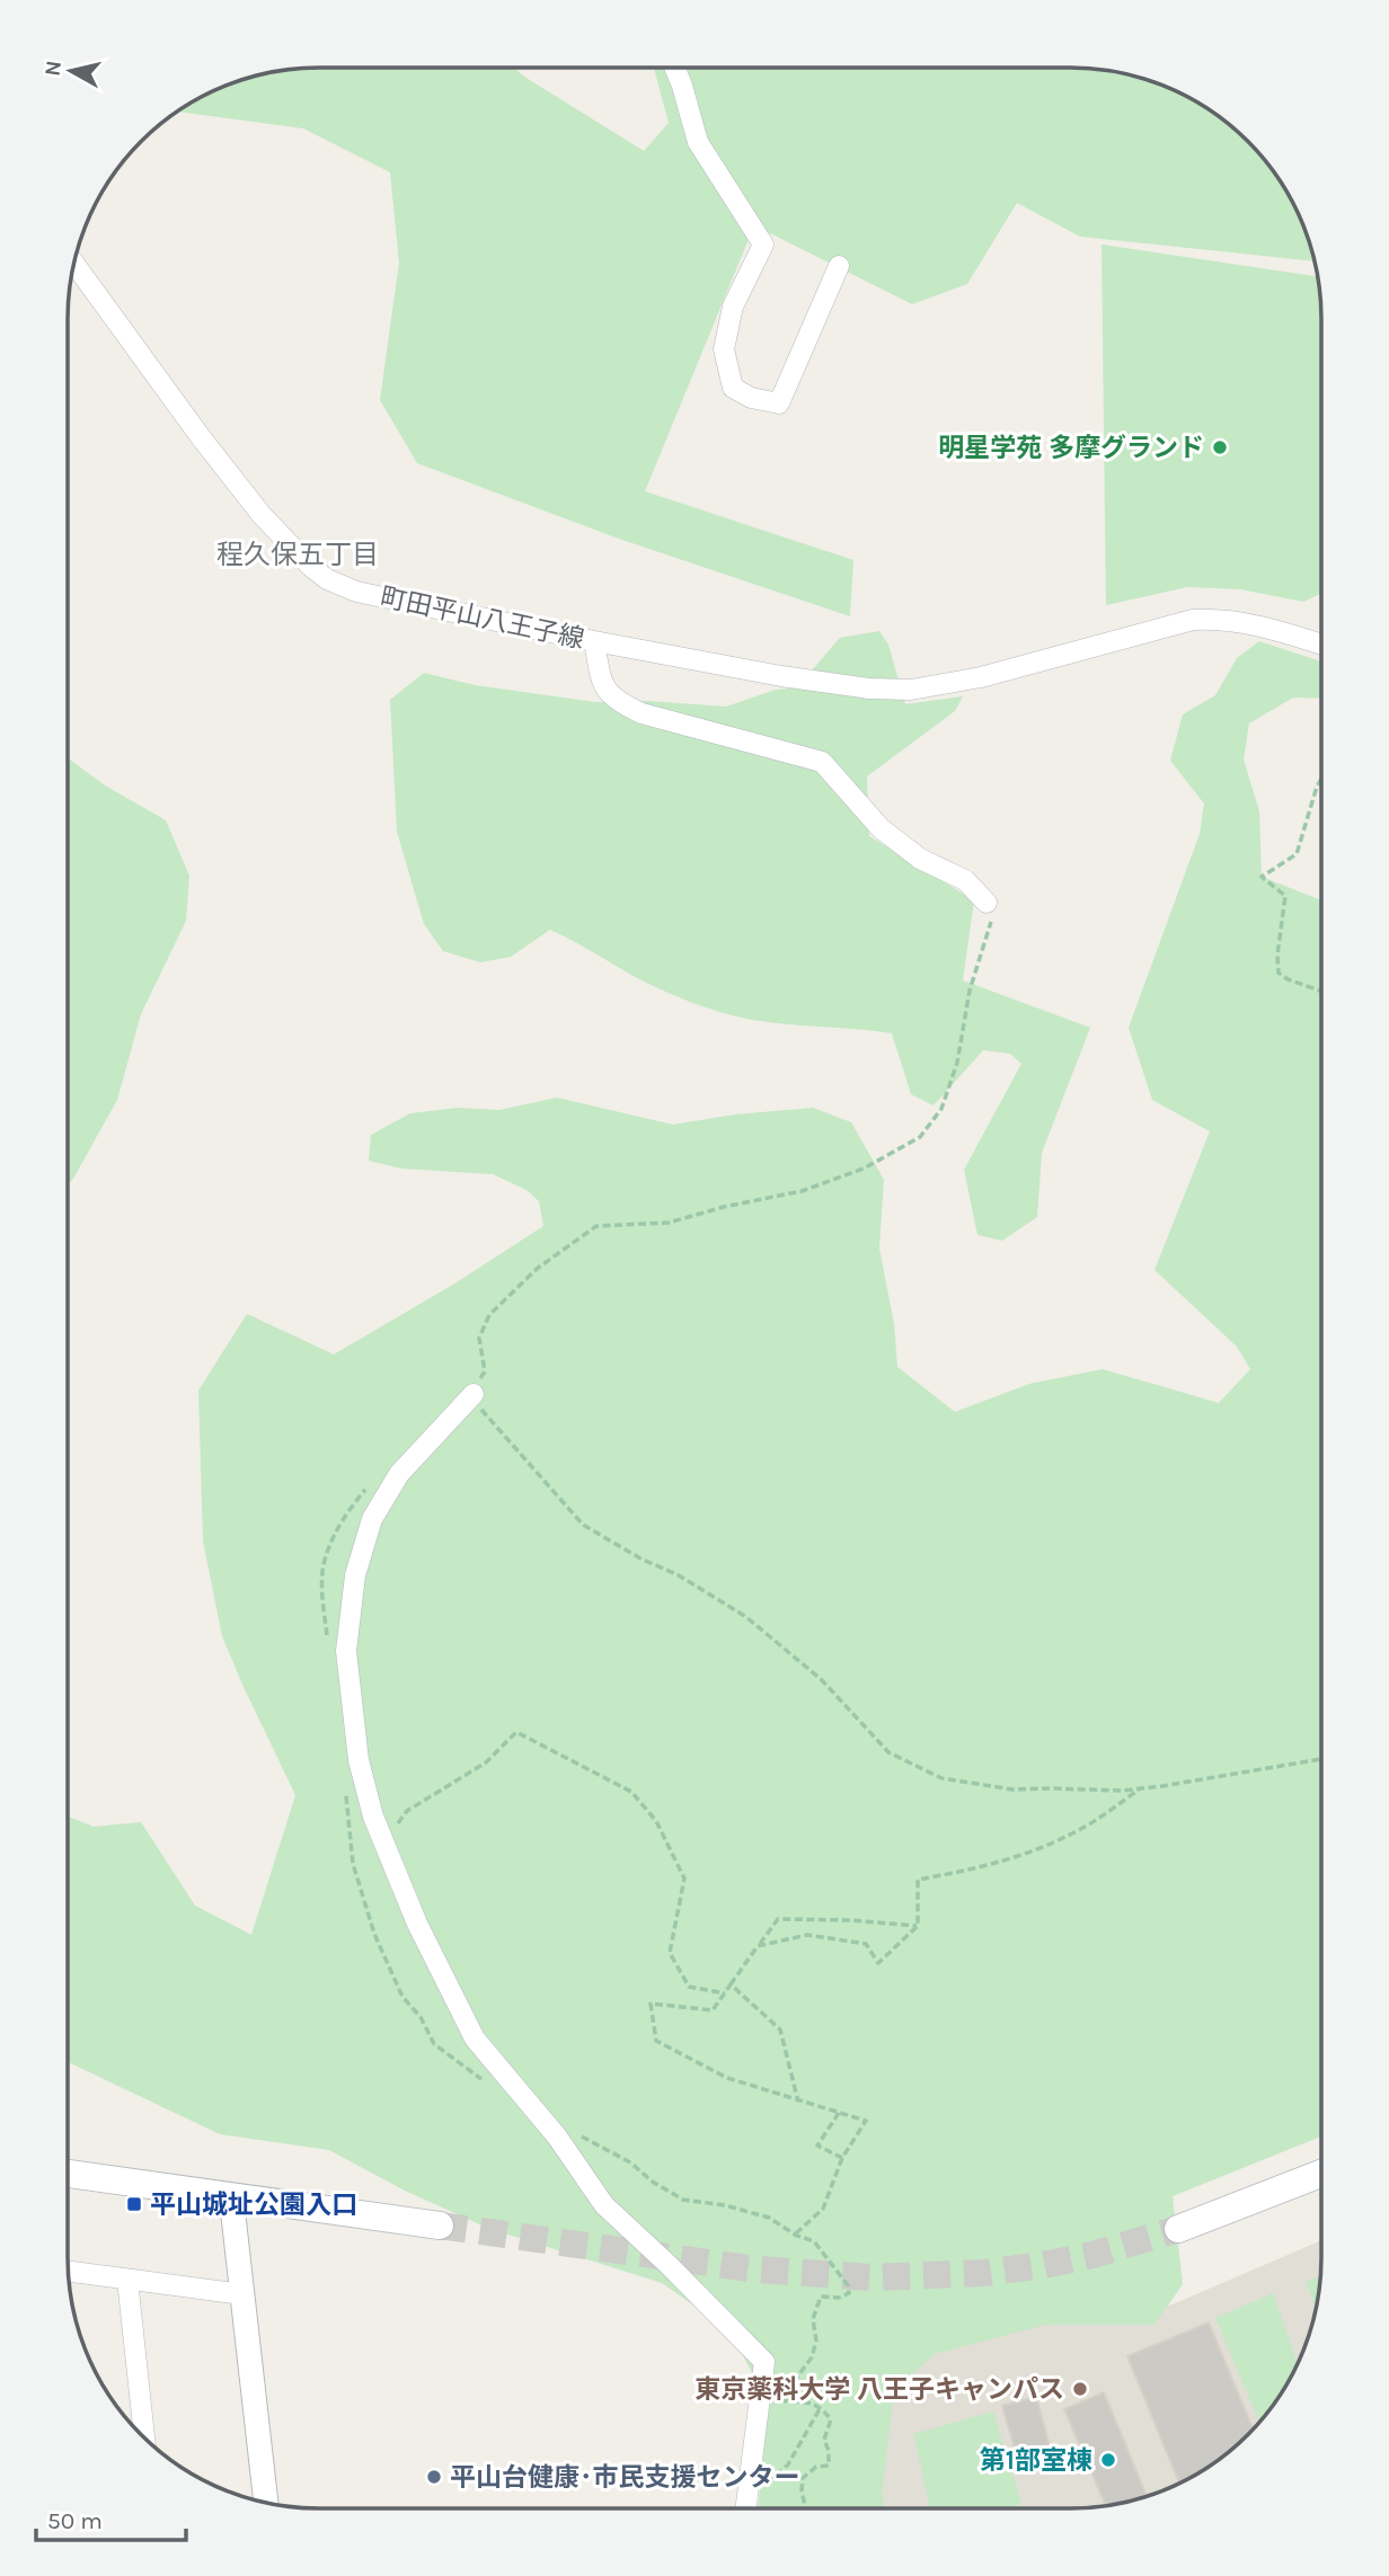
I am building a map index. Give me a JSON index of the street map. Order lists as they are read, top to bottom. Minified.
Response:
{"streets":{"street":["町田平山八王子線"]},"districts":["程久保五丁目"],"places":{"other":["明星学苑 多摩グランド","東京薬科大学 八王子キャンパス","第1部室棟","平山台健康･市民支援センター"],"transit":["平山城址公園入口"]},"scale_bar":"50 m","north":"left"}
